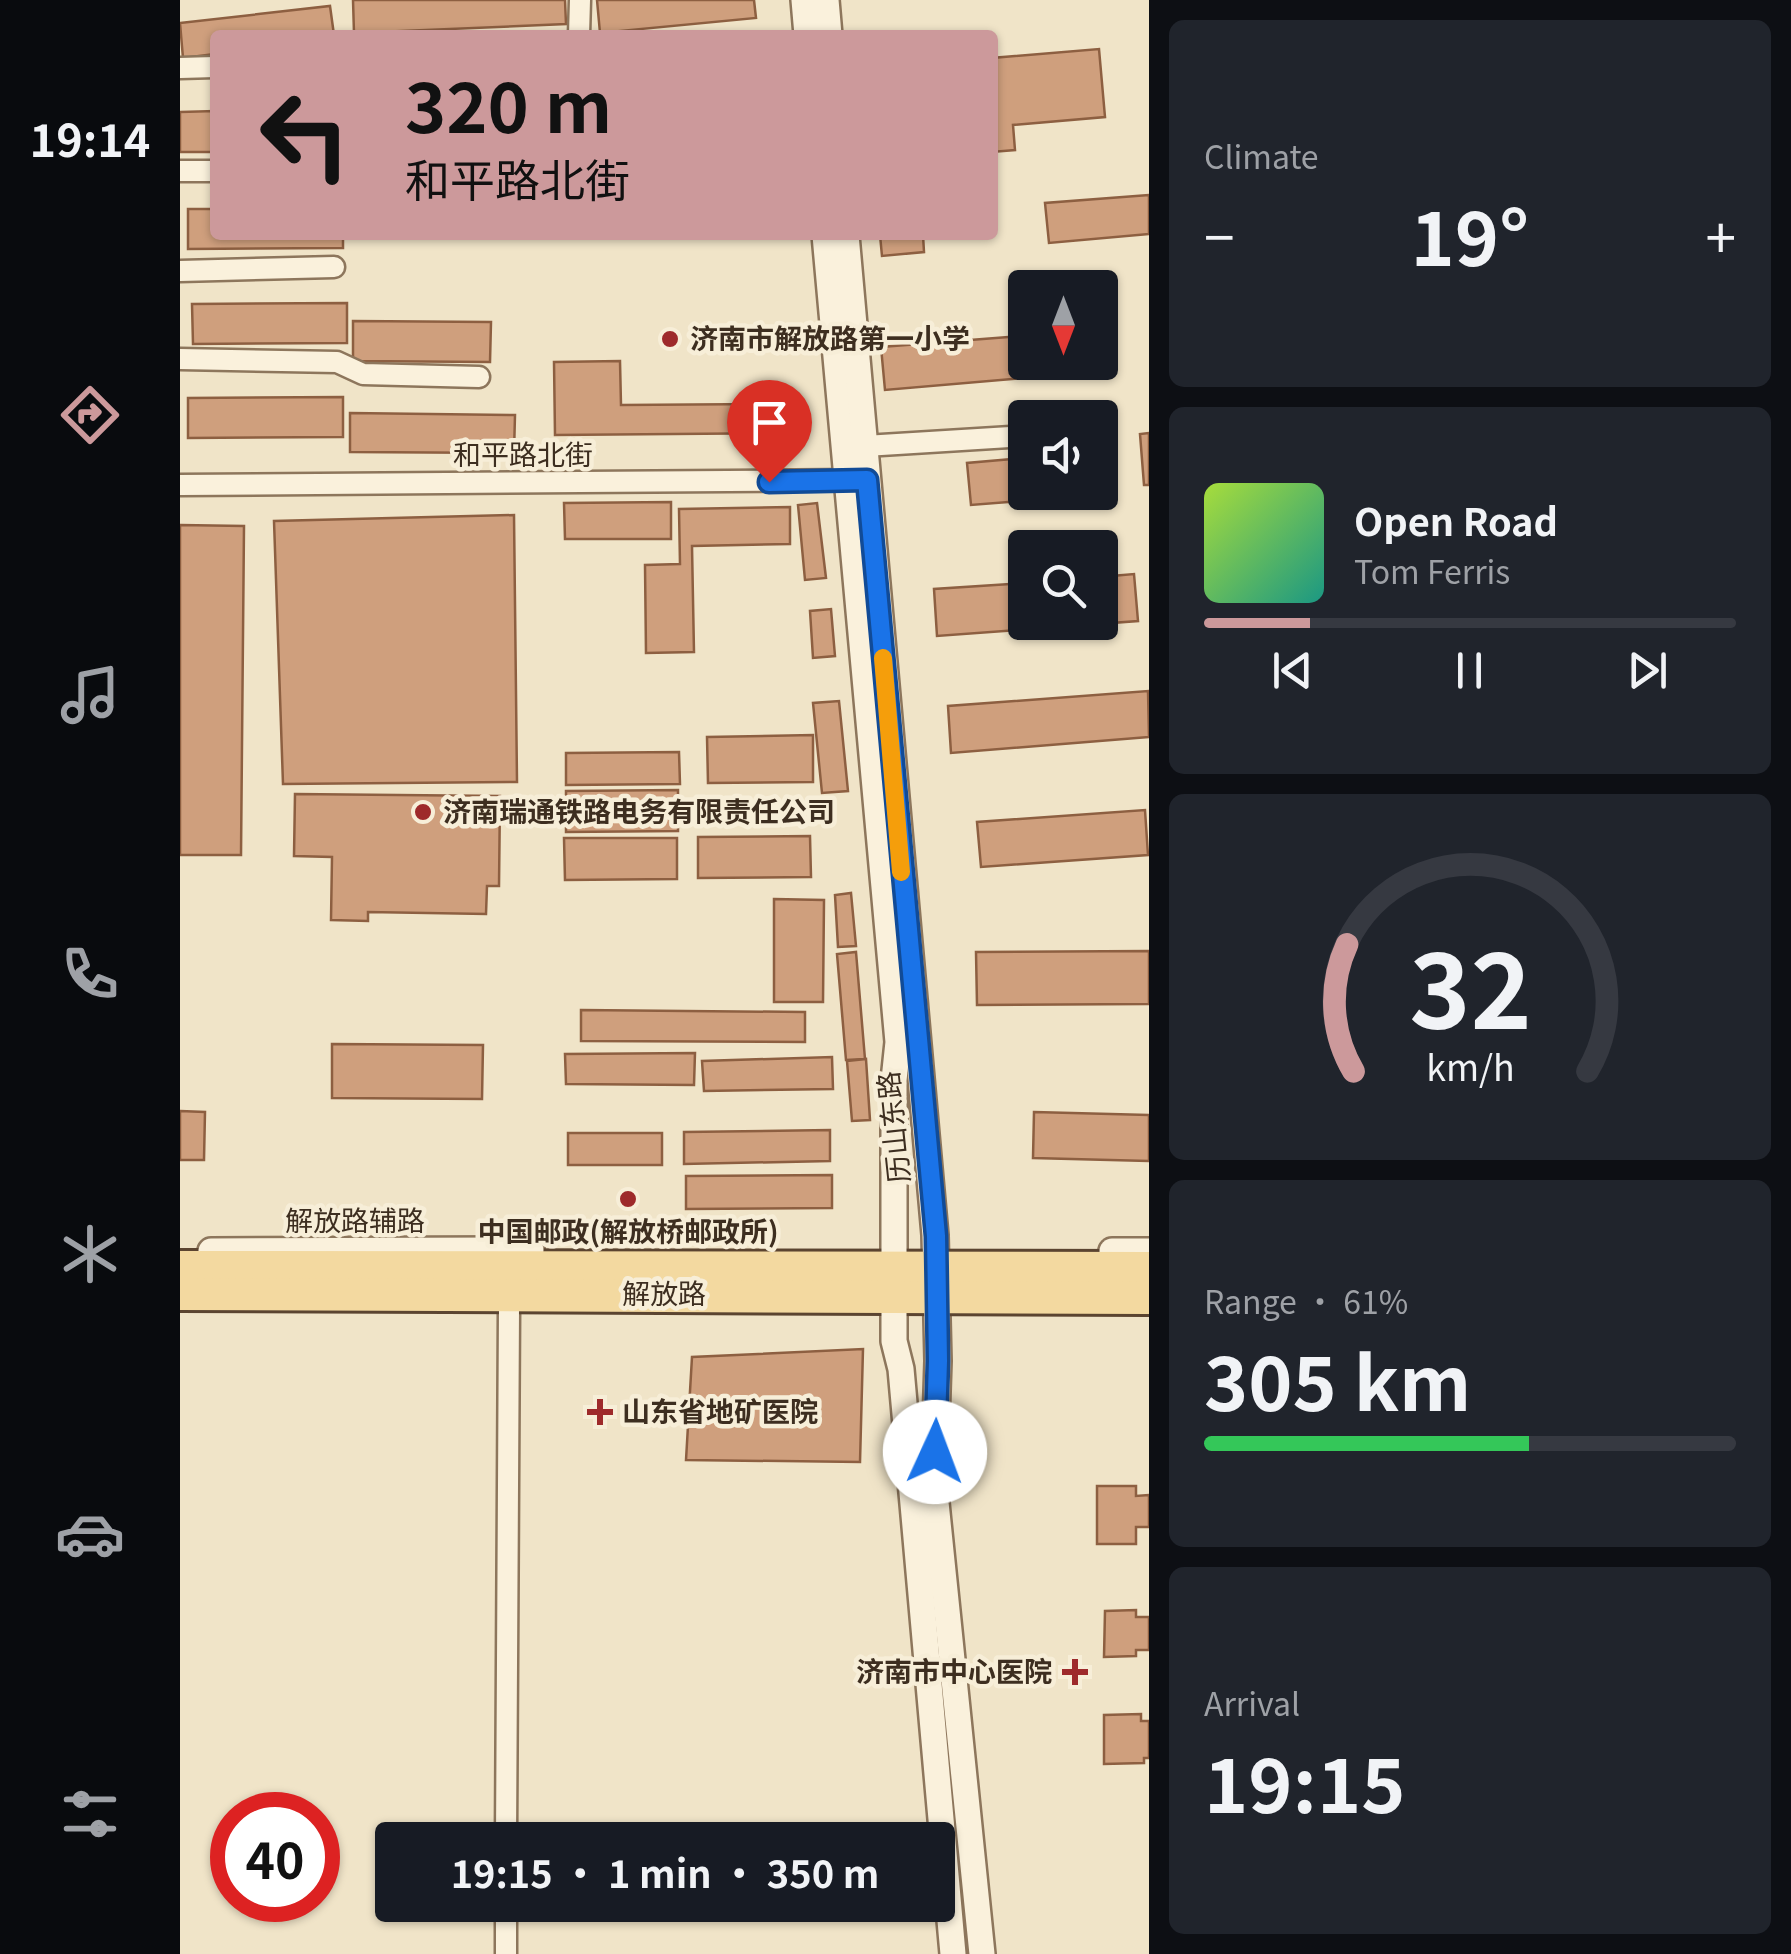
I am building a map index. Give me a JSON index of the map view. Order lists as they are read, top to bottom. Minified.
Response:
{"streets":{"main road":["解放路"],"street":["和平路北街","历山东路","解放路辅路"]},"crossings":[["和平路北街","历山东路"],["历山东路","解放路"],["解放路辅路","解放路"]],"places":{"other":["济南市解放路第一小学","济南瑞通铁路电务有限责任公司","中国邮政(解放桥邮政所)"],"health":["山东省地矿医院","济南市中心医院"]},"north":"bottom","page":{"tabs":"19:14","tile":["Climate",["Range · 61%","305 km"],["Arrival","19:15"]],"turn":["320 m","和平路北街"],"heat":["−","19°","+"],"song":["Open Road","Tom Ferris"],"limit":"40","trip":"19:15 · 1 min · 350 m","gauge":["32","km/h"]}}
